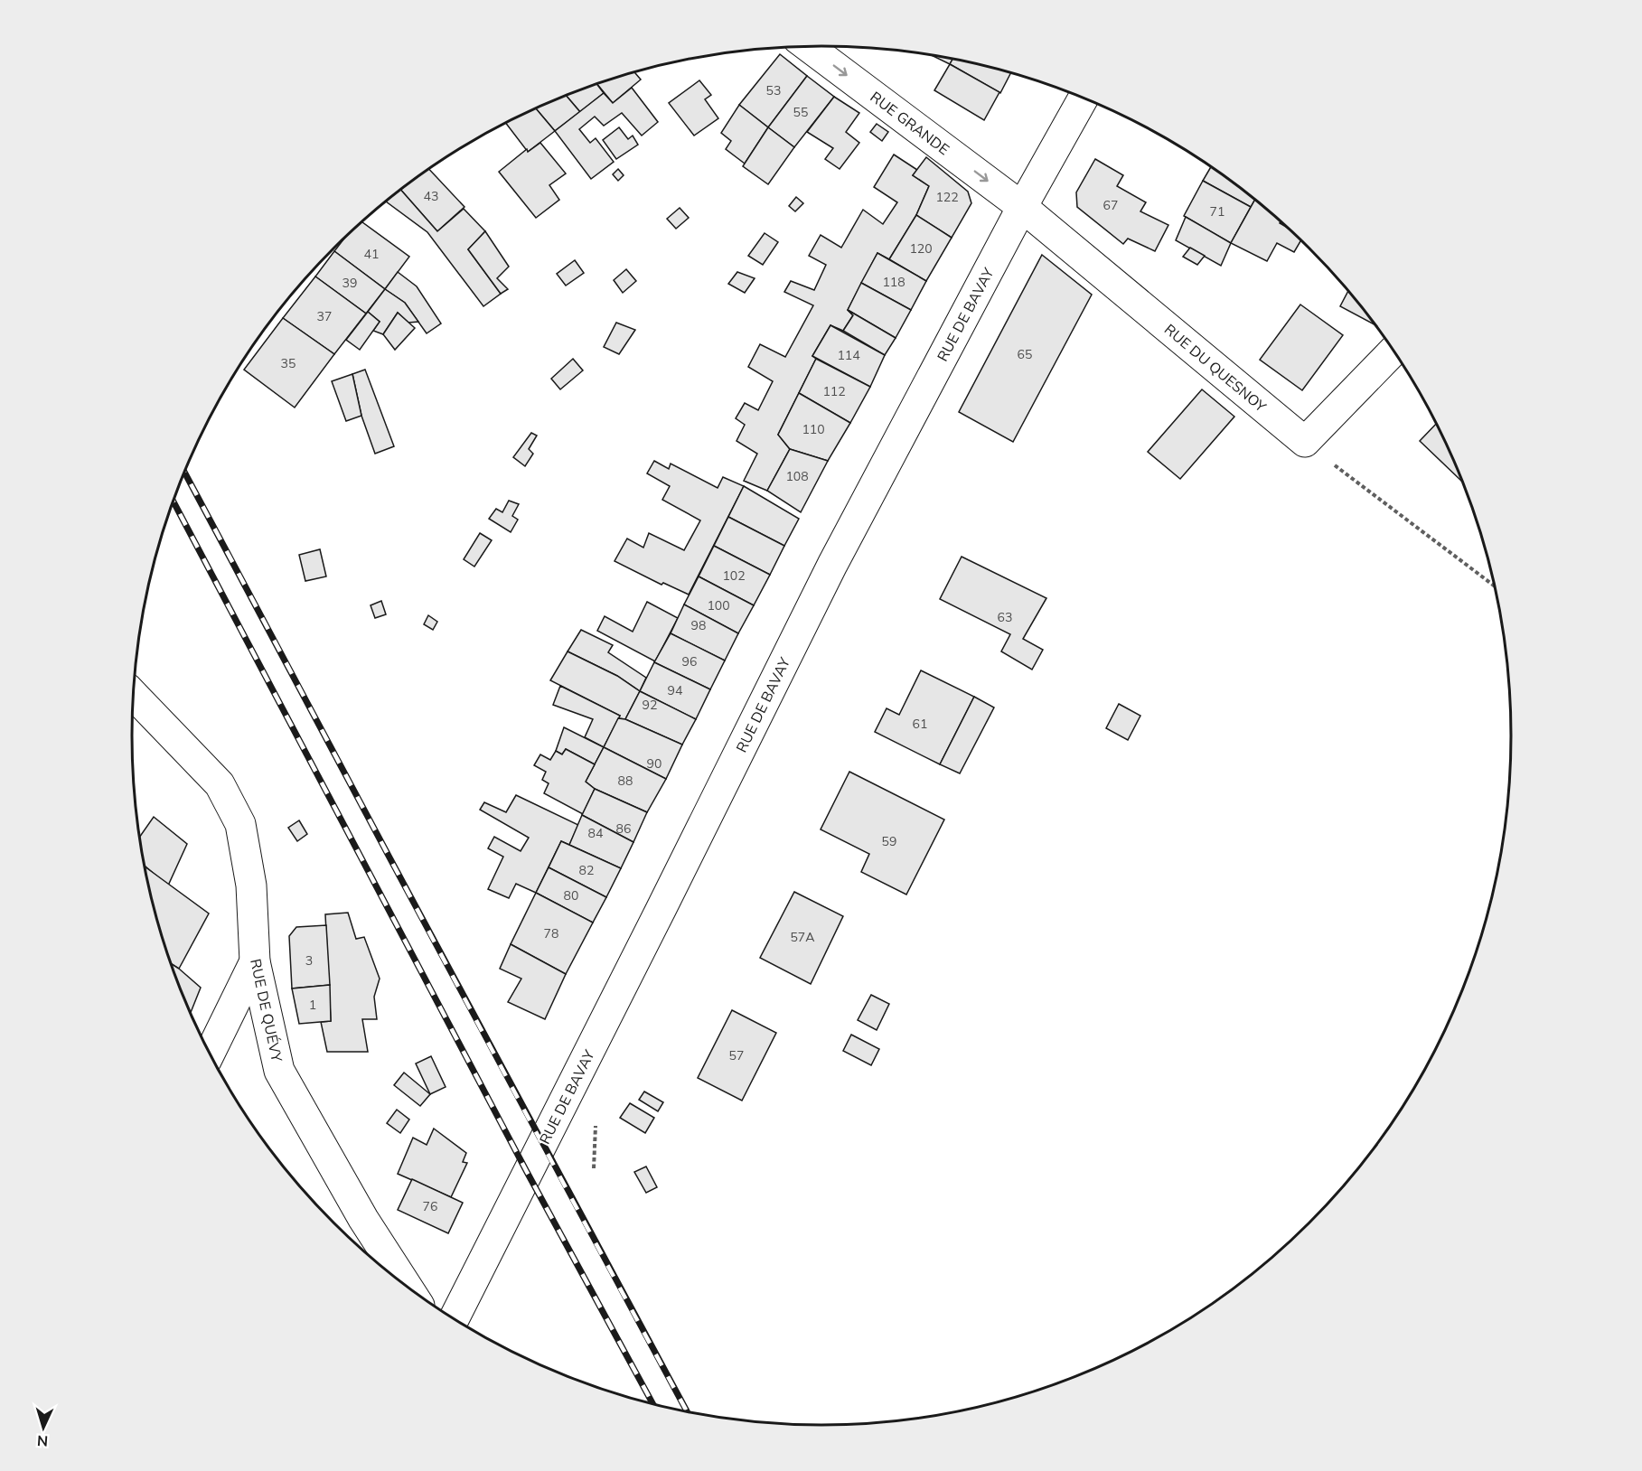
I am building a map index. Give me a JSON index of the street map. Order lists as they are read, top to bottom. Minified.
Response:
{"streets":{"main road":["RUE GRANDE","RUE DE BAVAY","RUE DU QUESNOY","RUE DE QUÉVY"]},"crossings":[["RUE GRANDE","RUE DE BAVAY"],["RUE GRANDE","RUE DU QUESNOY"],["RUE DE BAVAY","RUE DU QUESNOY"]],"one_way":["RUE GRANDE"],"house_numbers":["53","55","43","122","67","71","120","41","118","39","37","65","114","35","112","110","108","102","100","63","98","96","94","92","61","90","88","86","84","59","82","80","78","57A","3","1","57","76"],"north":"bottom"}
